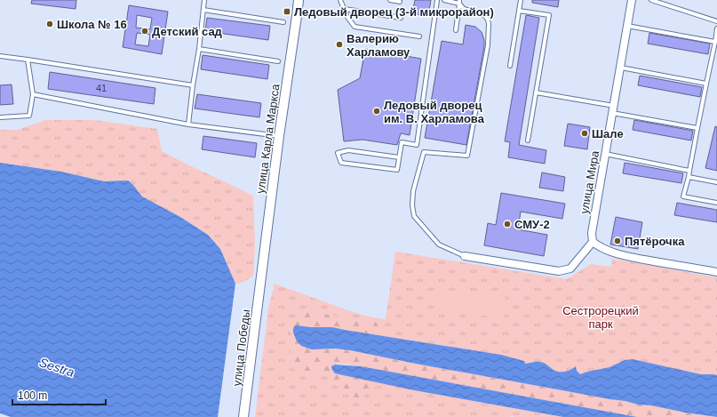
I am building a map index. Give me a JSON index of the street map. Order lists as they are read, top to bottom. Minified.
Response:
{"streets":{"street":["улица Карла Маркса","улица Мира","улица Победы"]},"crossings":[["улица Карла Маркса","улица Победы"]],"water":["Sestra"],"parks":["Сестрорецкий парк"],"places":{"transit":["Ледовый дворец (3-й микрорайон)"],"other":["Школа № 16","Детский сад","Валерию Харламову","Ледовый дворец им. В. Харламова","Шале","СМУ-2","Пятёрочка"]},"house_numbers":["41"],"scale_bar":"100 m"}
